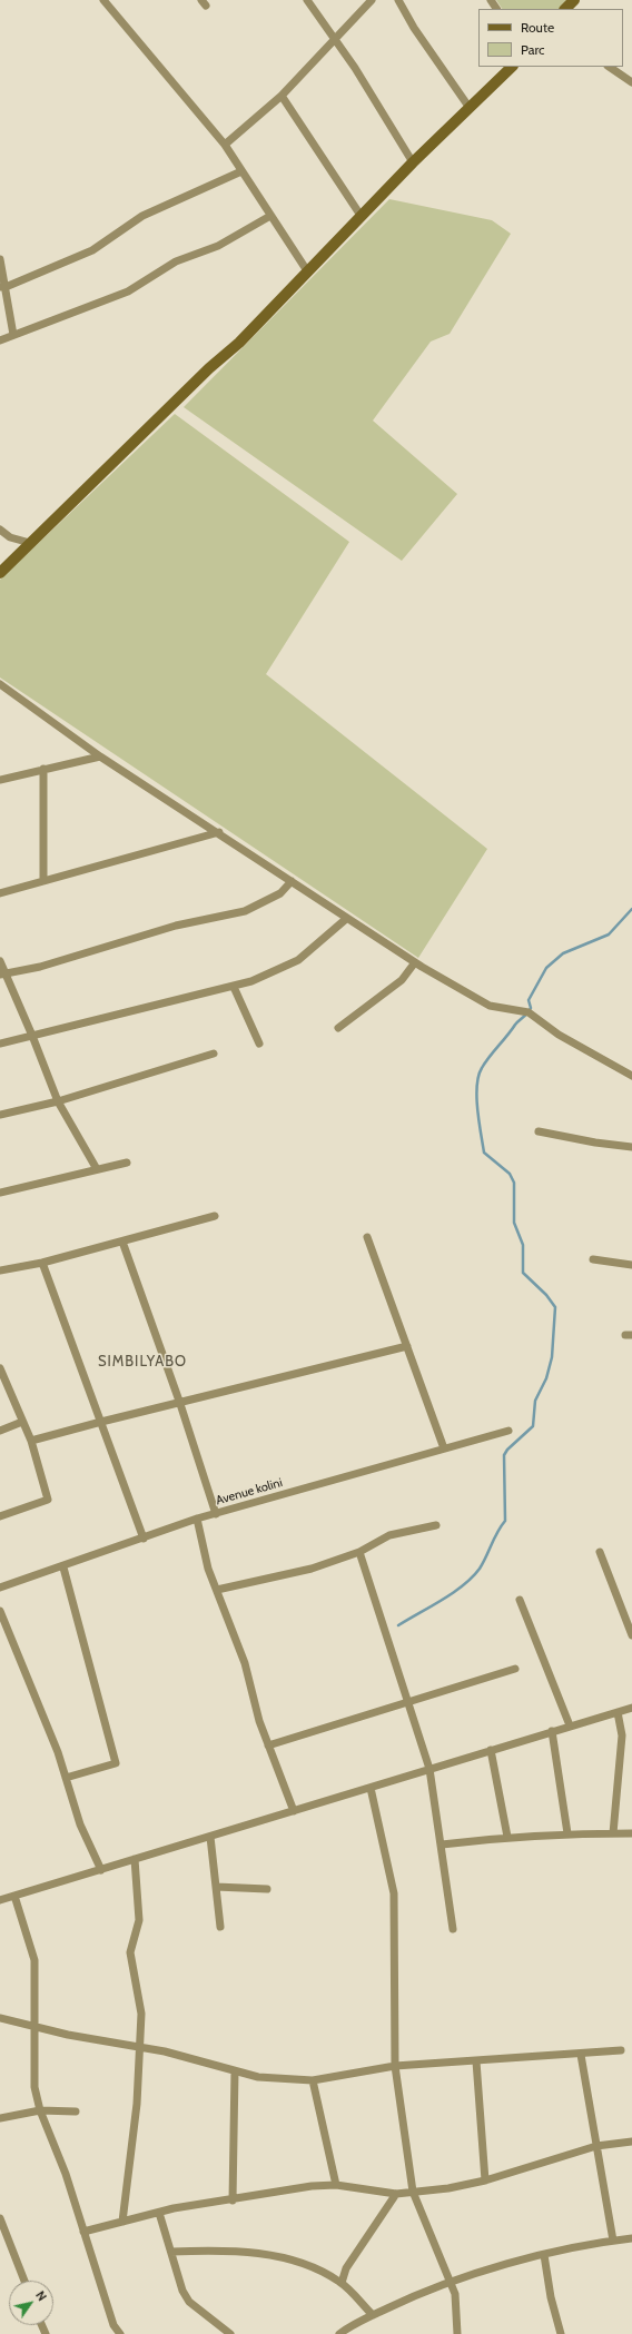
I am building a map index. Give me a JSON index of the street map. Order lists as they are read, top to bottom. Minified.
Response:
{"streets":{"street":["Avenue kolini"]},"districts":["SIMBILYABO"],"legend":["Route","Parc"],"north":"top right"}
